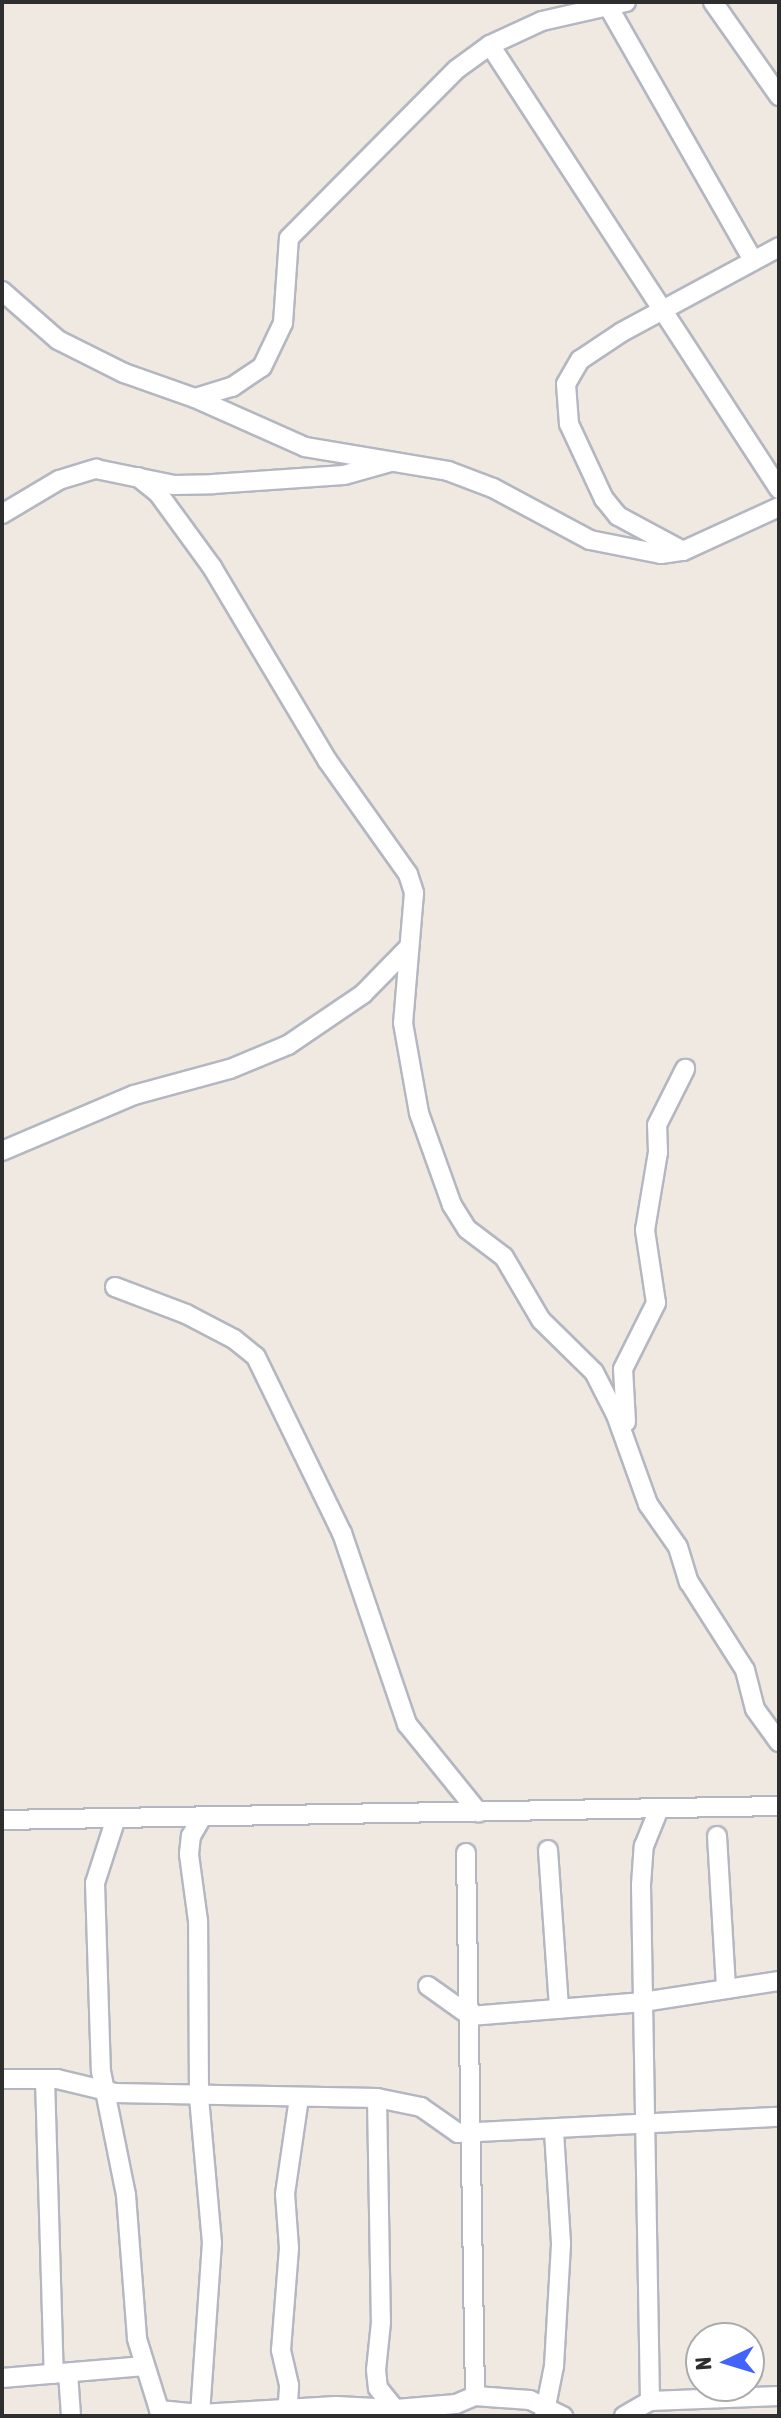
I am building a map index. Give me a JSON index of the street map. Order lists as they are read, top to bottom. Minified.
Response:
{"north":"left"}
